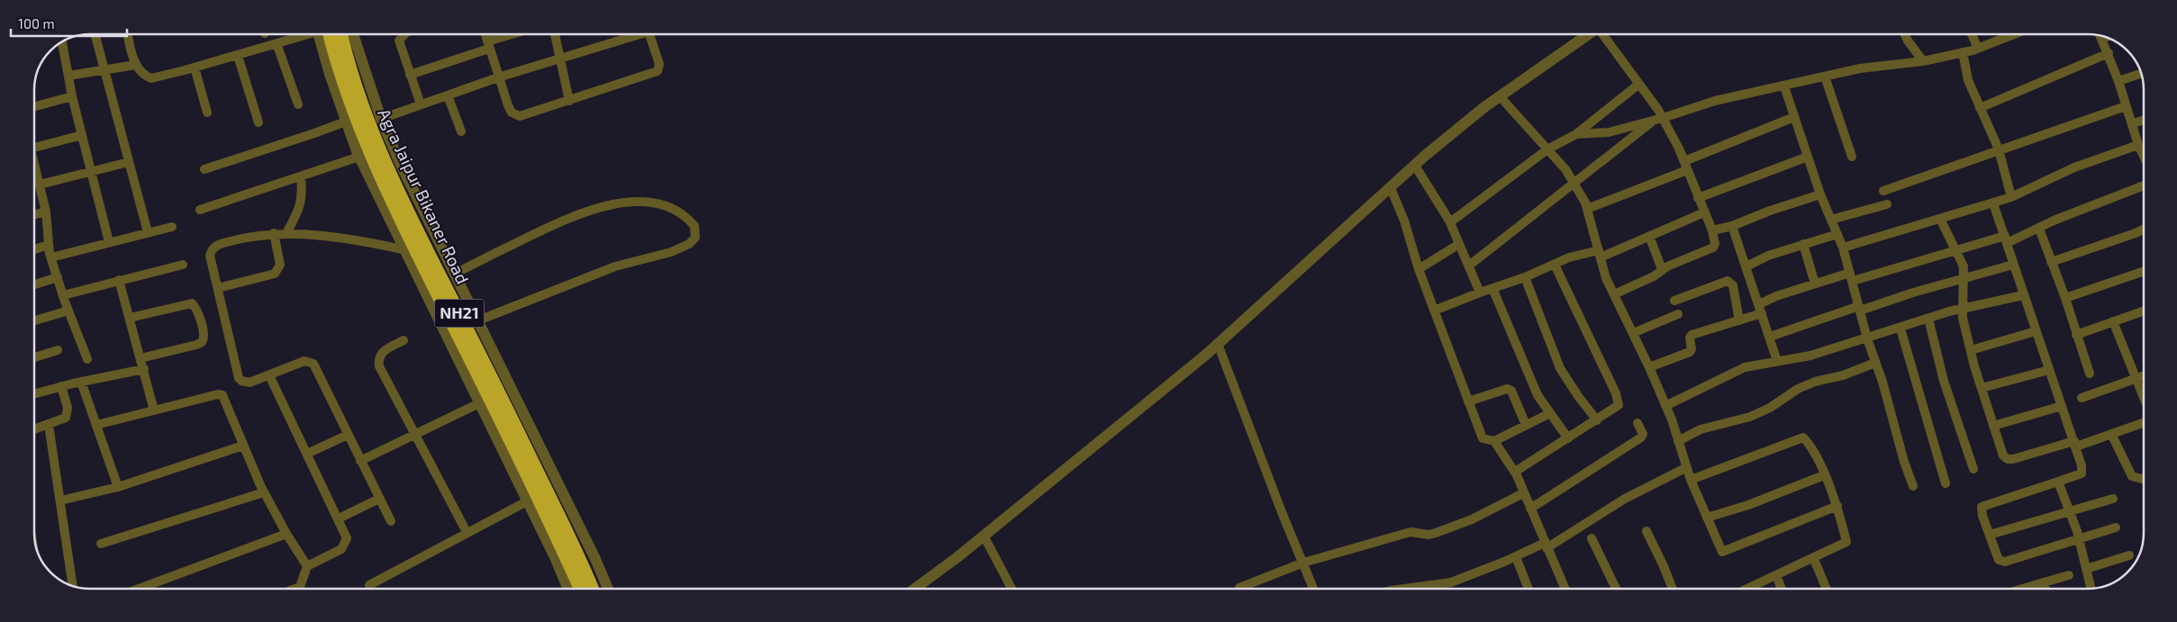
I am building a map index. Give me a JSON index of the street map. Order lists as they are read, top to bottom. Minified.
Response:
{"streets":{"highway":["Agra Jaipur Bikaner Road","NH21"]},"scale_bar":"100 m"}
